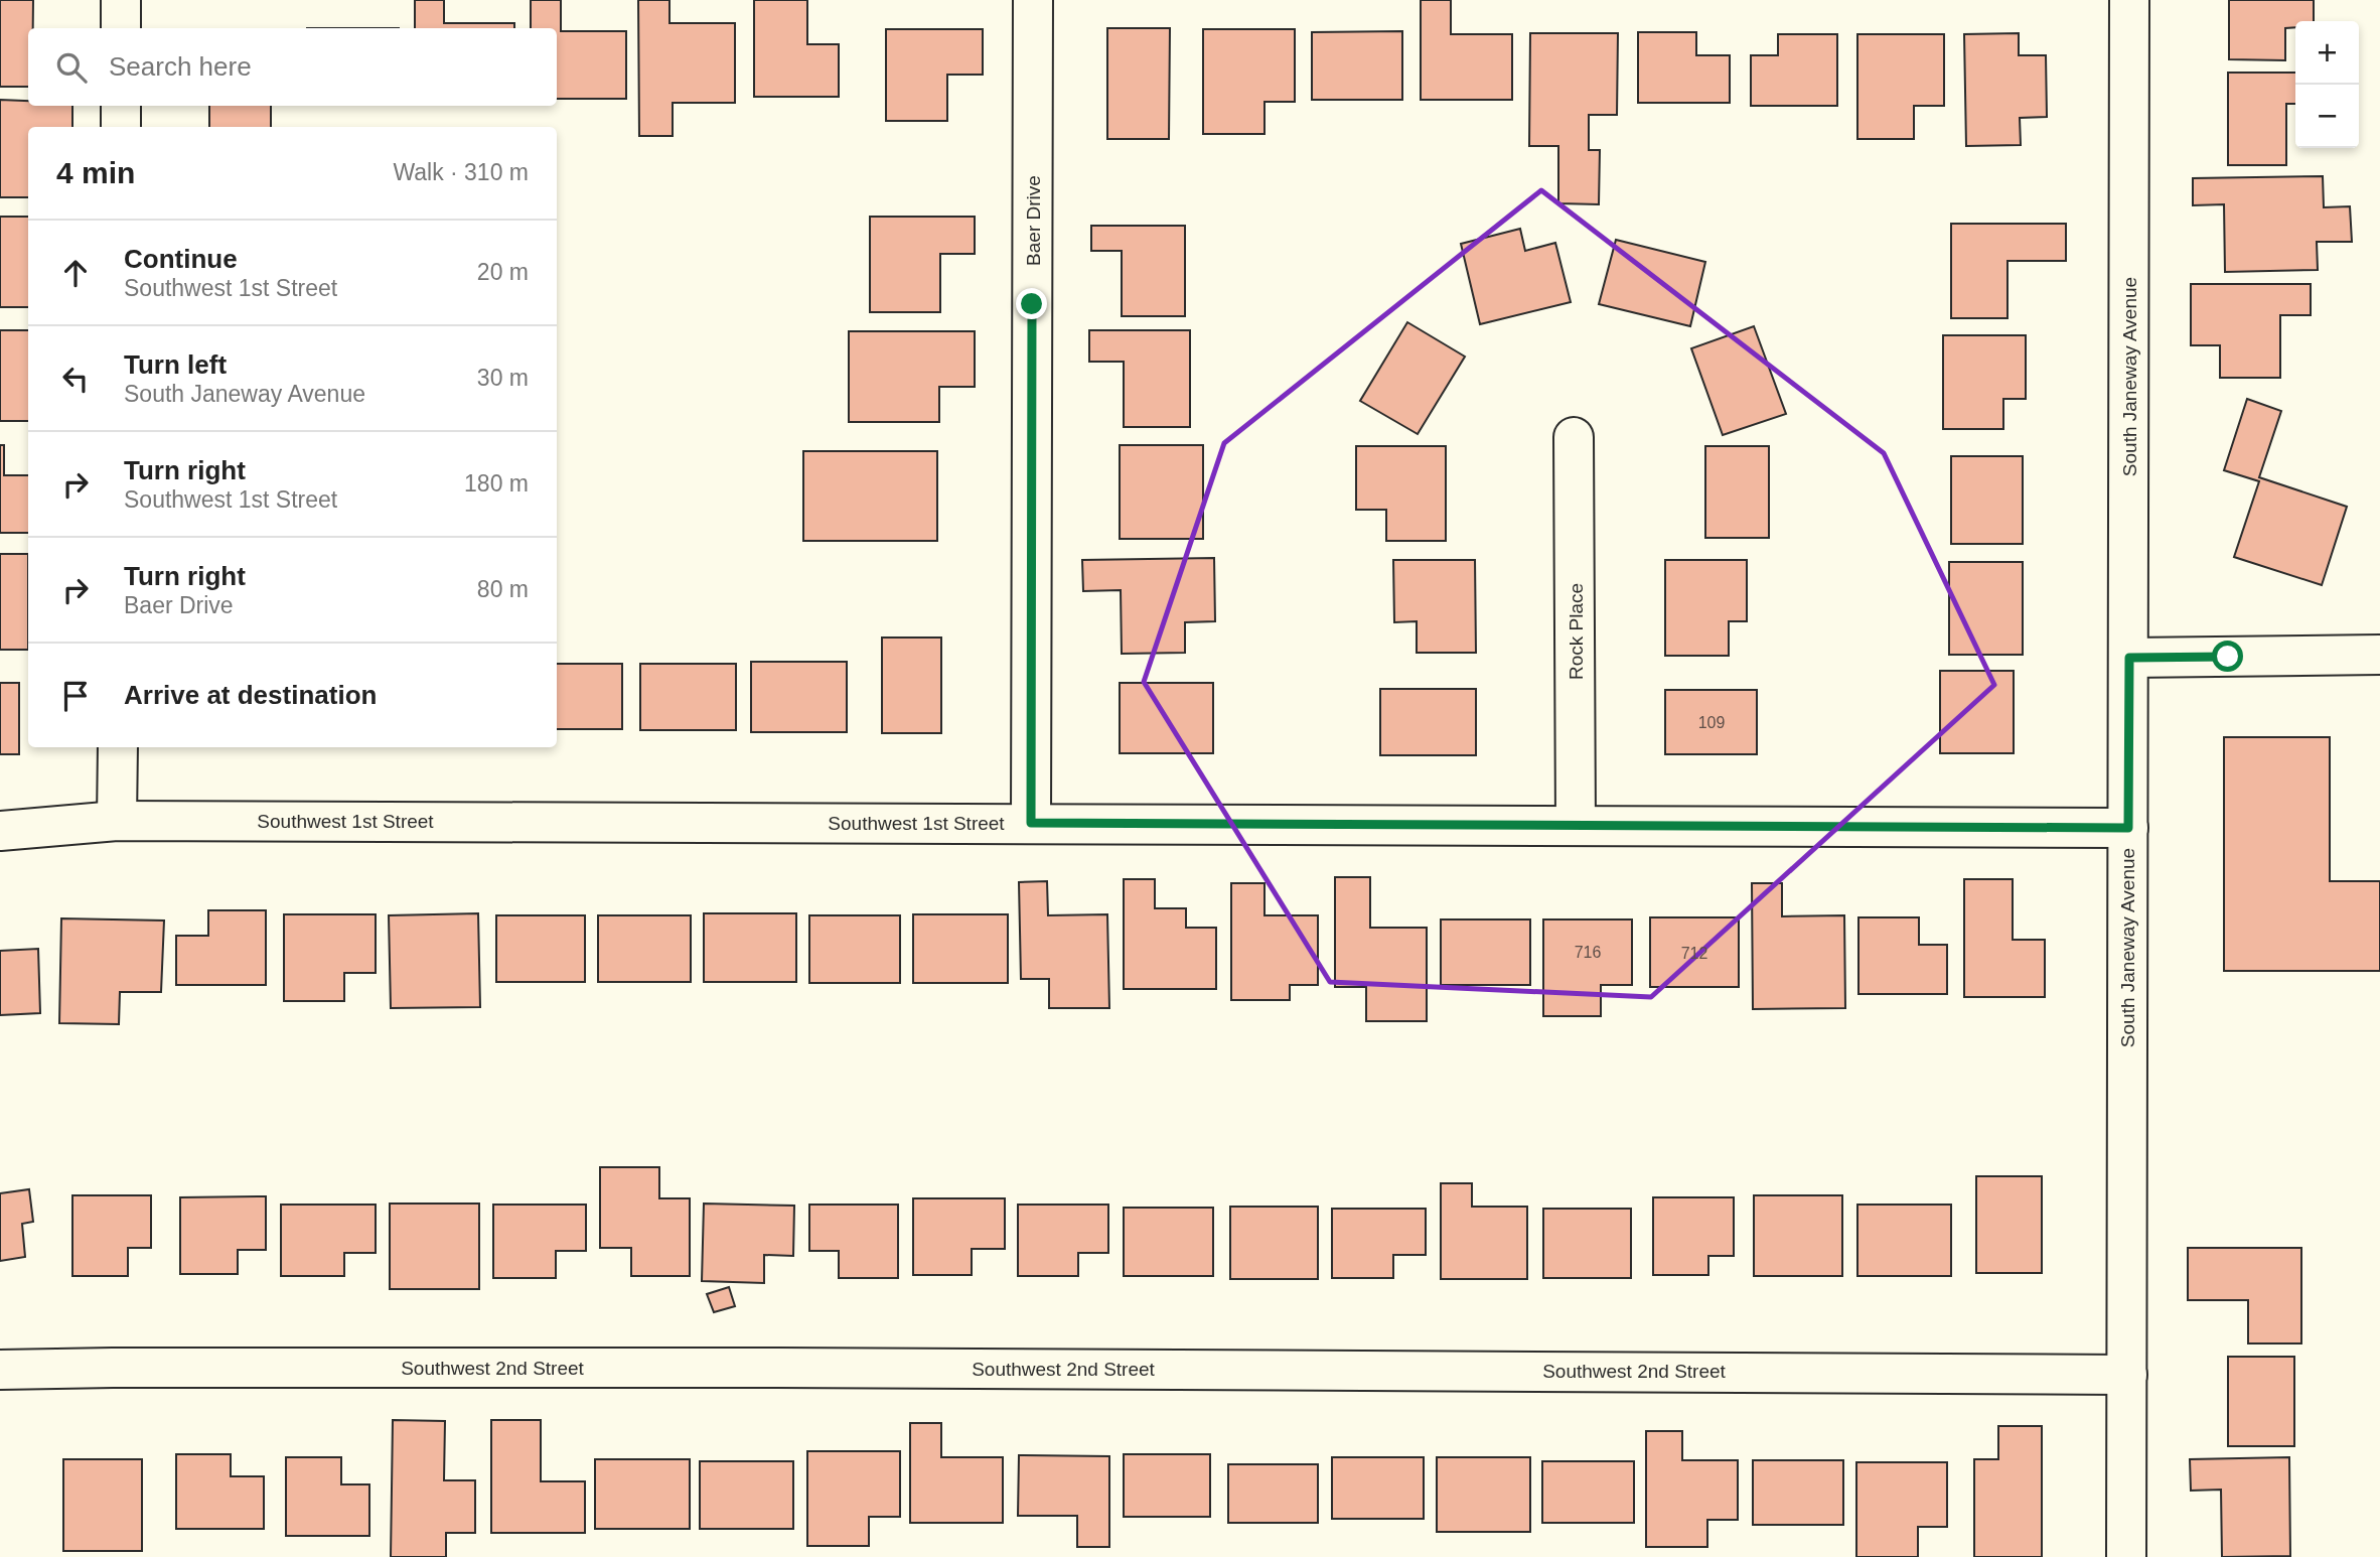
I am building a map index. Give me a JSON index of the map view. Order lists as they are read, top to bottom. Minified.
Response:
{"streets":{"street":["Baer Drive","South Janeway Avenue","Rock Place","Southwest 1st Street","Southwest 2nd Street"]},"crossings":[["Baer Drive","Southwest 1st Street"],["South Janeway Avenue","Southwest 1st Street"],["South Janeway Avenue","Southwest 2nd Street"],["Rock Place","Southwest 1st Street"]],"house_numbers":["109","716","712"],"page":{"map_buttons":["+","−"],"search":"Search here","heading":["4 min","Walk · 310 m"],"list":[["Continue","Southwest 1st Street","20 m"],["Turn left","South Janeway Avenue","30 m"],["Turn right","Southwest 1st Street","180 m"],["Turn right","Baer Drive","80 m"],"Arrive at destination"]}}
